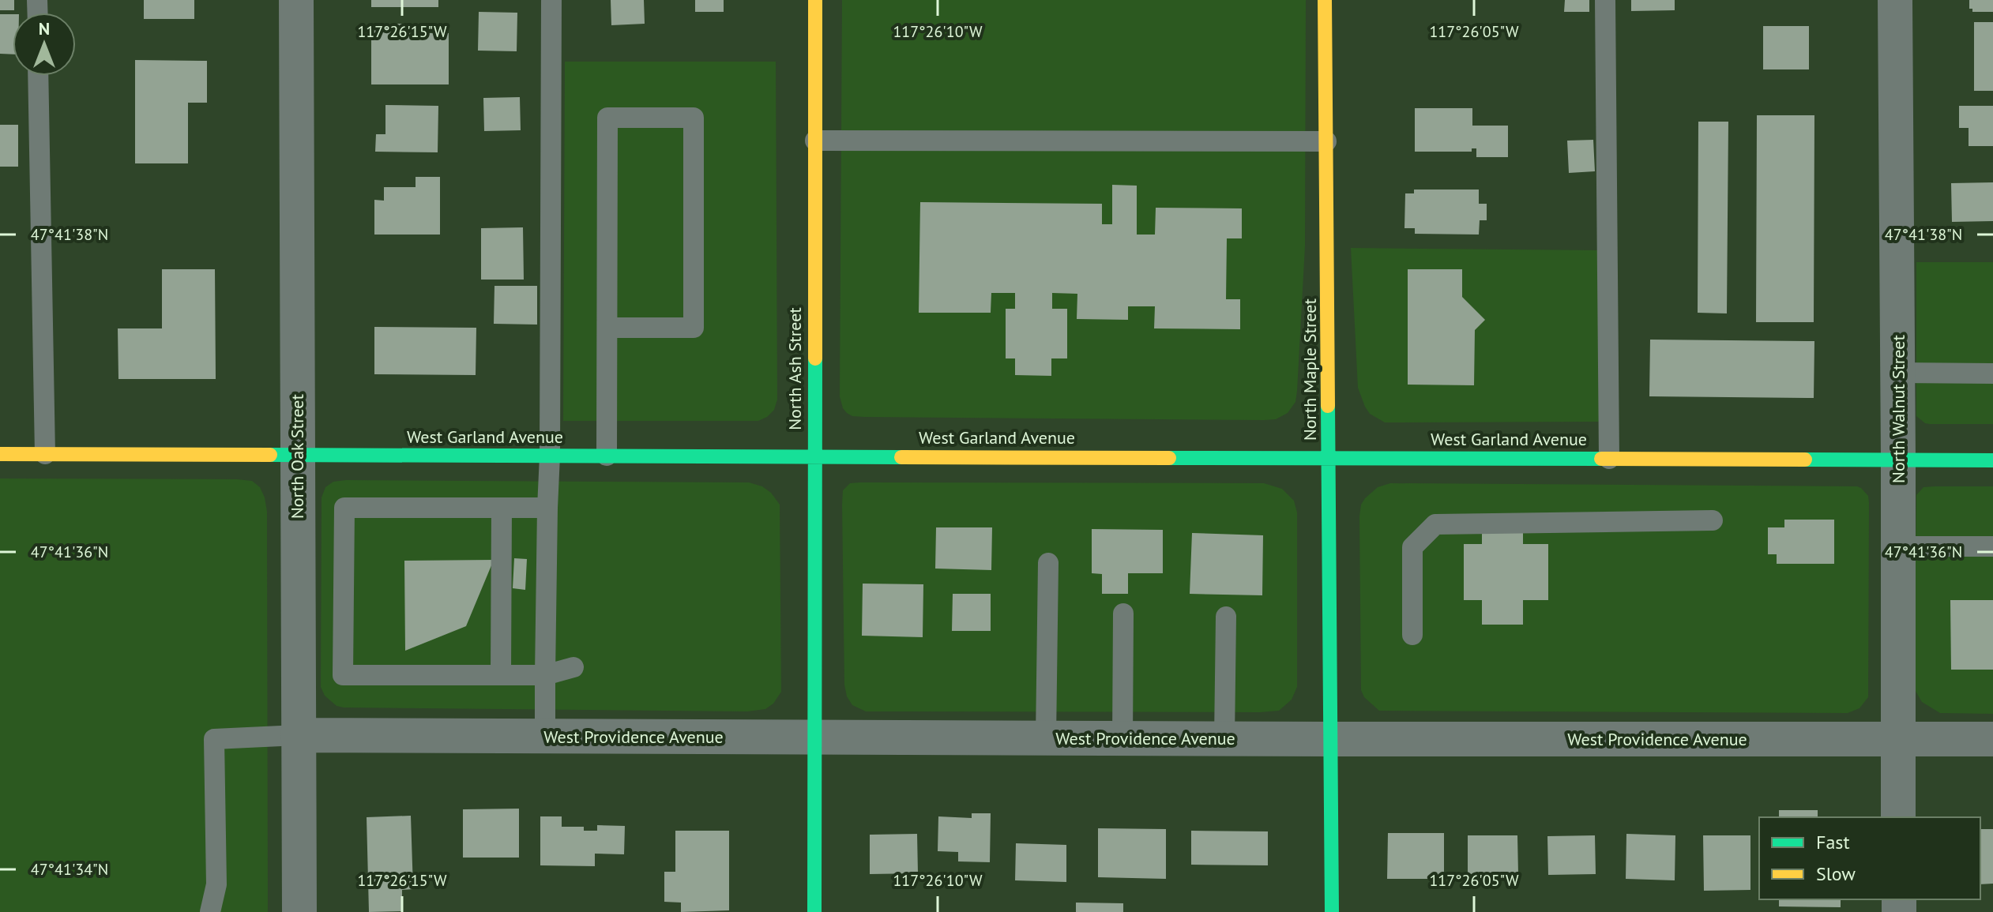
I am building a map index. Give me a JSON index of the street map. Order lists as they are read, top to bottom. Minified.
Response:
{"streets":{"street":["North Ash Street","North Maple Street","North Walnut Street","West Garland Avenue","North Oak Street","West Providence Avenue"]},"crossings":[["North Ash Street","West Garland Avenue"],["North Ash Street","West Providence Avenue"],["North Maple Street","West Garland Avenue"],["North Maple Street","West Providence Avenue"],["North Walnut Street","West Garland Avenue"],["North Walnut Street","West Providence Avenue"],["West Garland Avenue","North Oak Street"],["North Oak Street","West Providence Avenue"]],"legend":["Fast","Slow"],"north":"top","coordinates":["117°26'15\"W","117°26'10\"W","117°26'05\"W","47°41'38\"N","47°41'36\"N","47°41'34\"N"]}
